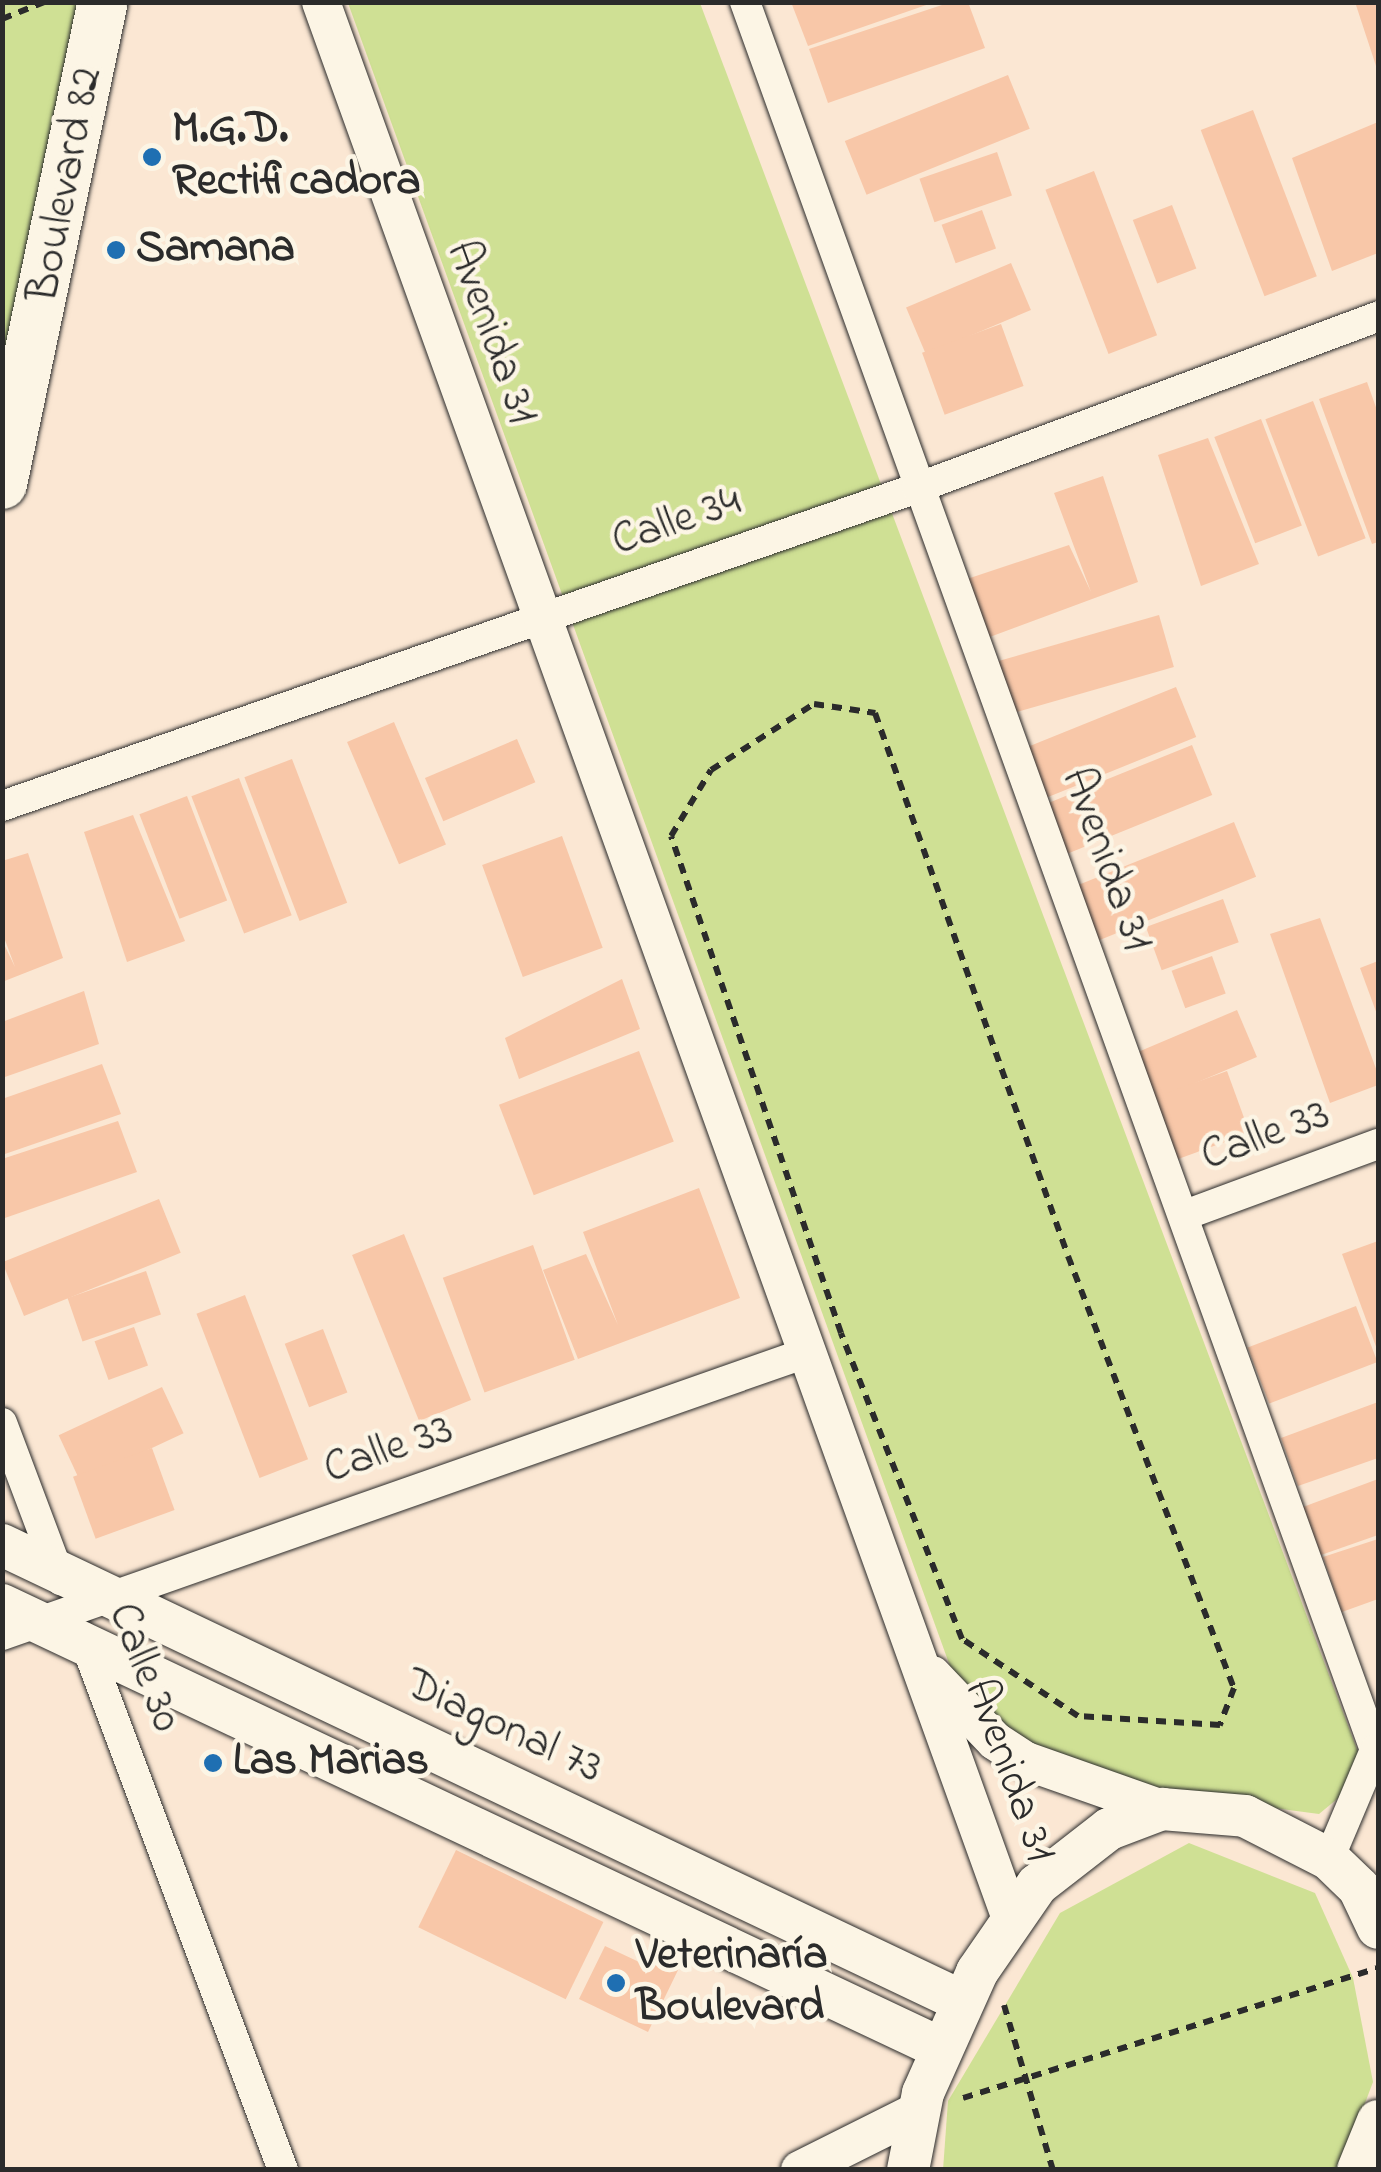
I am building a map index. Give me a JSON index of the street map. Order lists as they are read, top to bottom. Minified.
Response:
{"streets":{"highway":["Boulevard 82"],"main road":["Diagonal 73"],"street":["Avenida 31","Calle 34","Calle 33","Calle 30"]},"crossings":[["Avenida 31","Calle 34"],["Avenida 31","Calle 33"],["Calle 33","Calle 30"],["Calle 33","Diagonal 73"],["Calle 30","Diagonal 73"]],"places":["M.G.D. Rectificadora","Samana","Las Marias","Veterinaría Boulevard"]}
